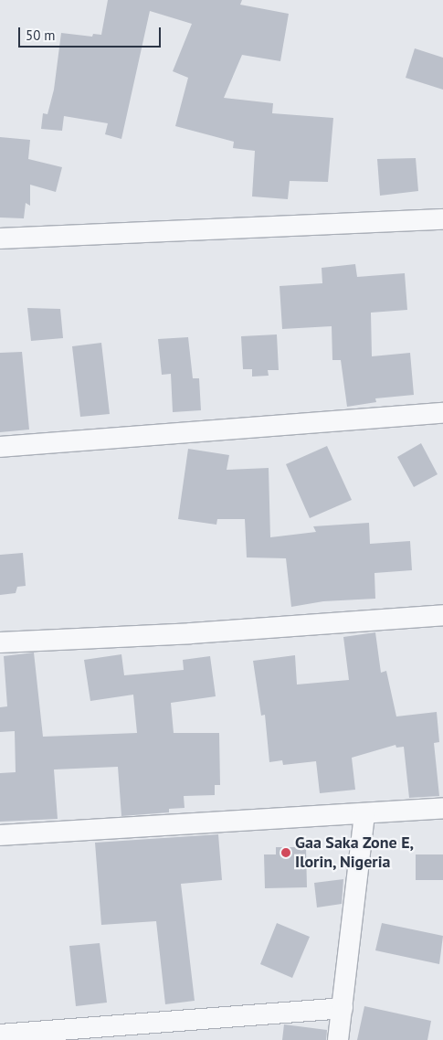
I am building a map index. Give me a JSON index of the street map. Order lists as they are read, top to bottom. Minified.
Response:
{"places":["Gaa Saka Zone E, Ilorin, Nigeria"],"scale_bar":"50 m"}
